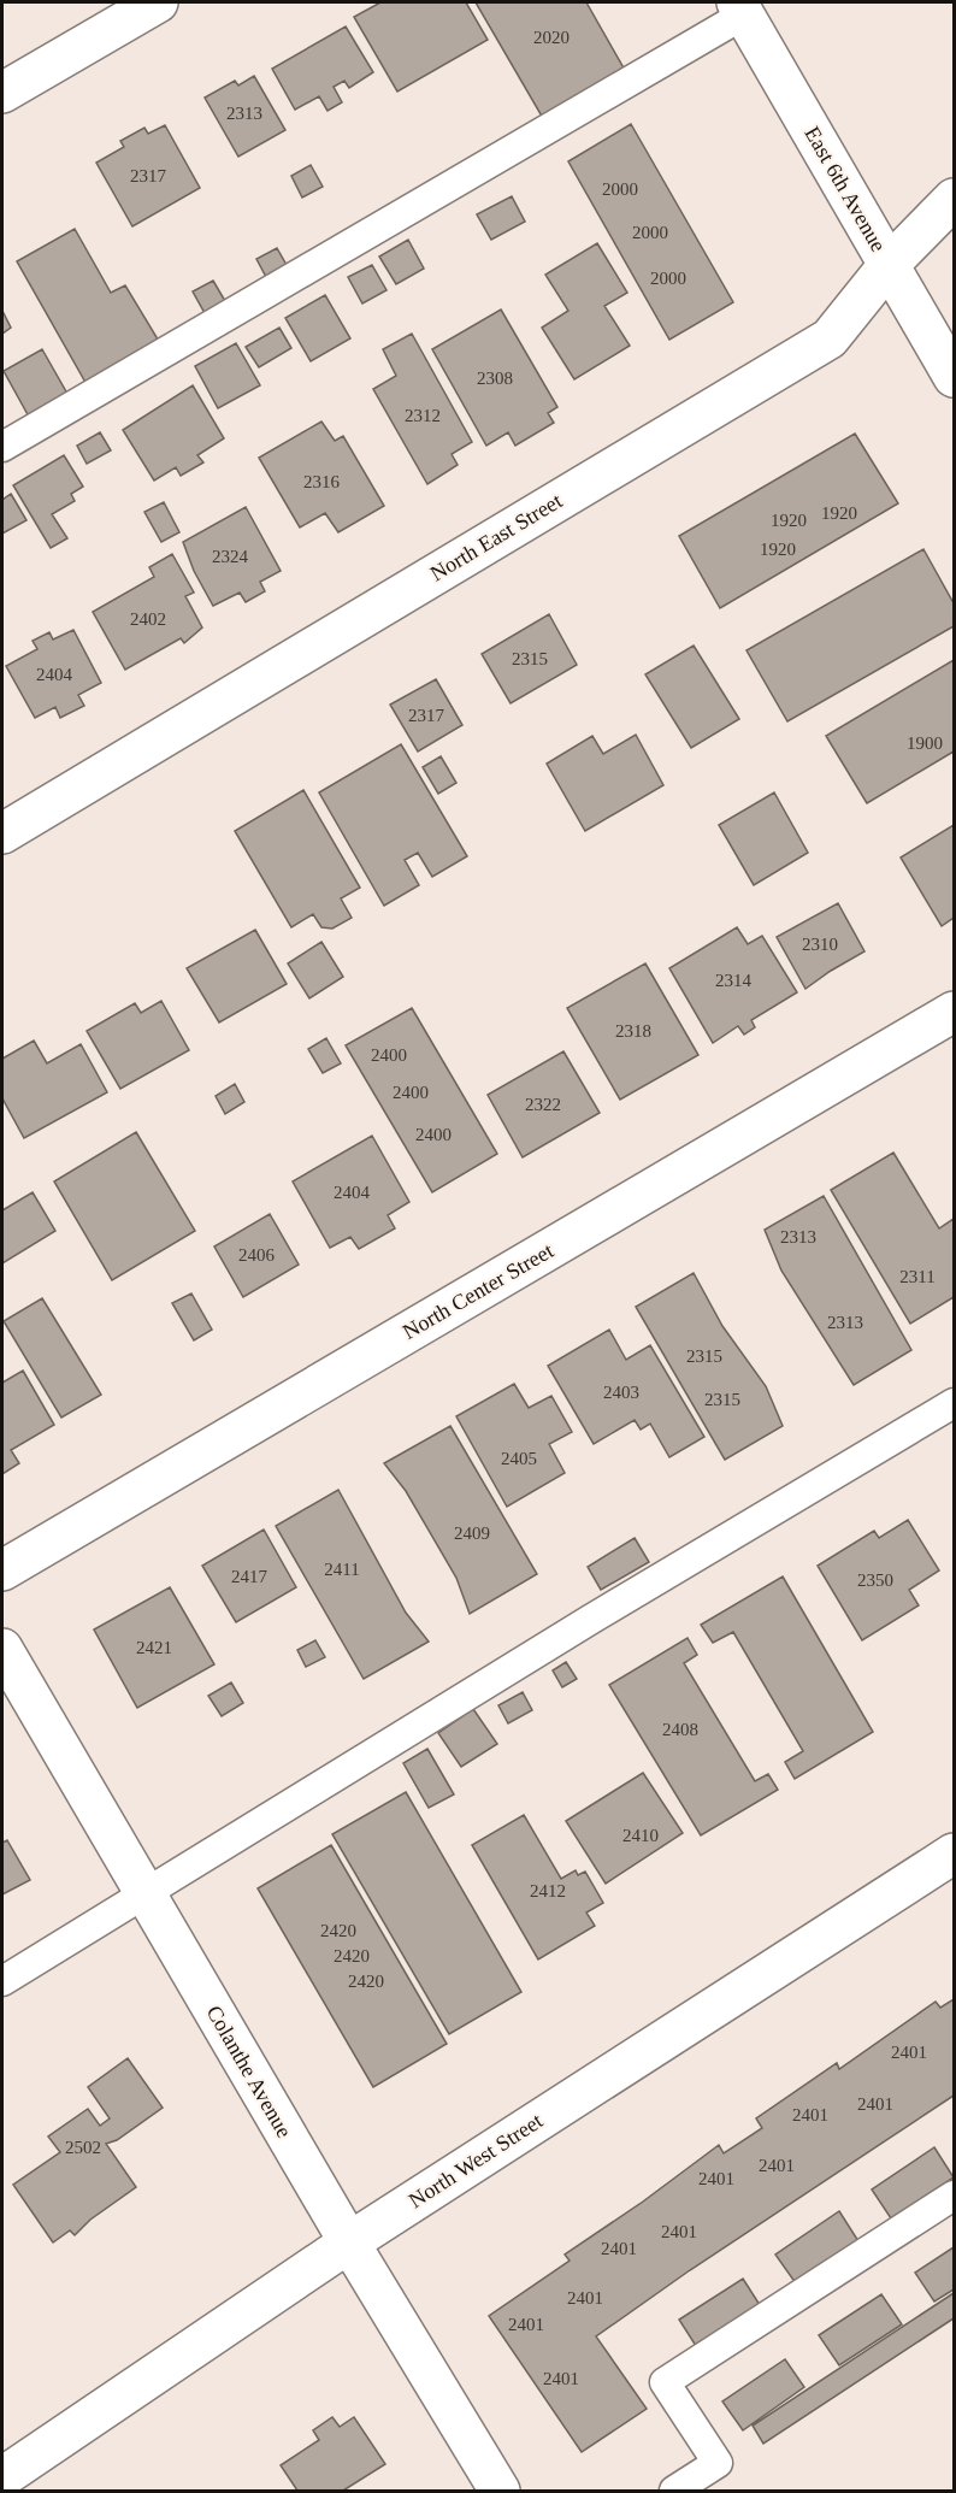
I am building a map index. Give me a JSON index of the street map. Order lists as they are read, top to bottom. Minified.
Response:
{"streets":{"street":["East 6th Avenue","North East Street","North Center Street","Colanthe Avenue","North West Street"]},"crossings":[["East 6th Avenue","North East Street"],["Colanthe Avenue","North West Street"]],"house_numbers":["2020","2313","2317","2000","2000","2000","2308","2312","2316","1920","1920","1920","2324","2402","2315","2404","2317","1900","2310","2314","2318","2400","2400","2322","2400","2404","2313","2406","2311","2313","2315","2403","2315","2405","2409","2411","2417","2350","2421","2408","2410","2412","2420","2420","2420","2401","2401","2401","2502","2401","2401","2401","2401","2401","2401","2401"]}
